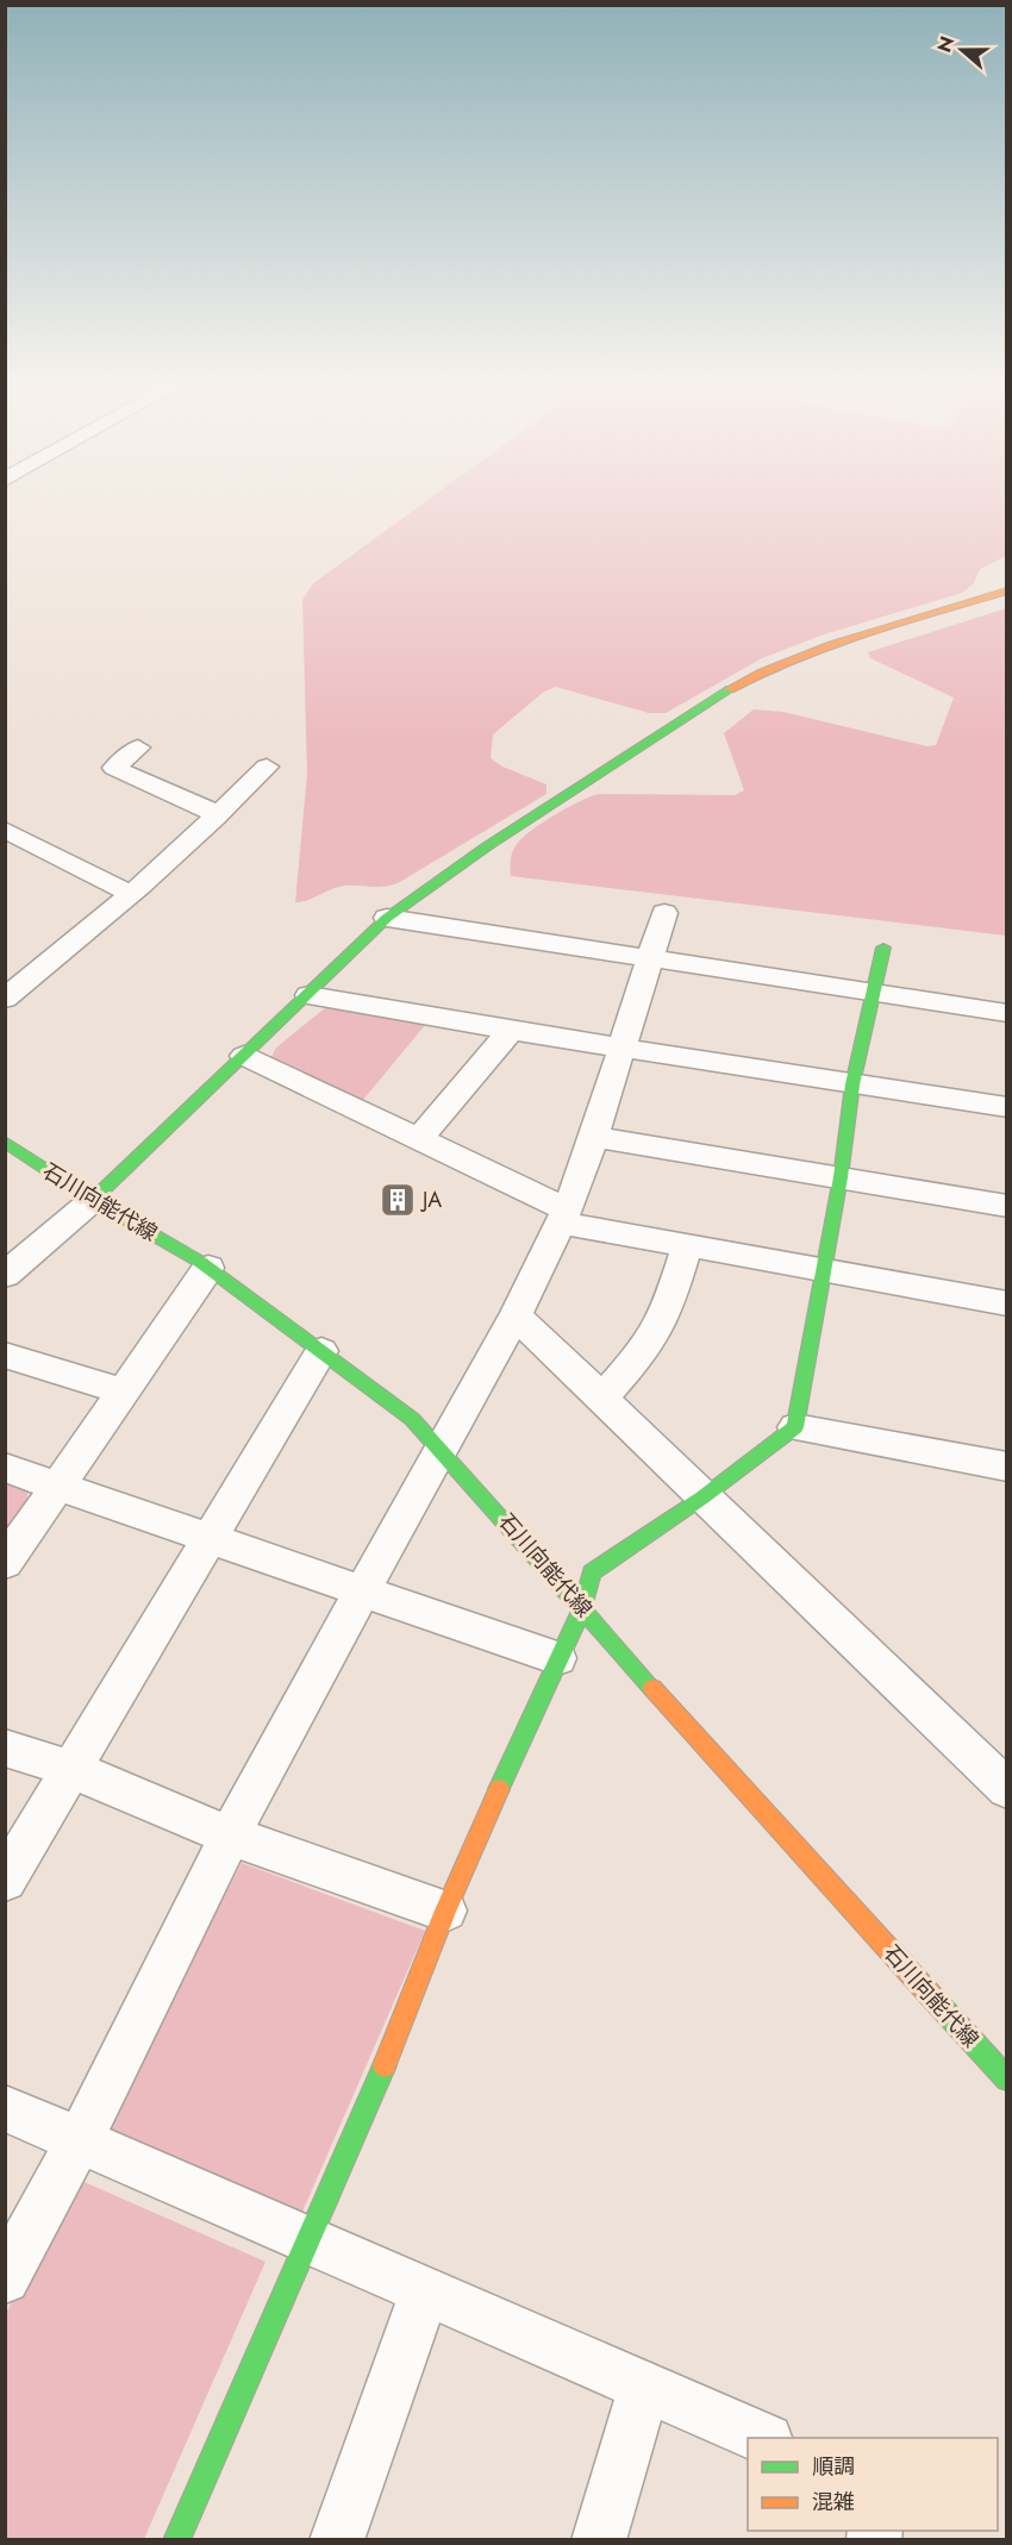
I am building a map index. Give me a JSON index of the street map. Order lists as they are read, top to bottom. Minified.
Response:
{"streets":{"street":["石川向能代線"]},"places":{"building":["JA"]},"legend":["順調","混雑"],"north":"left"}
